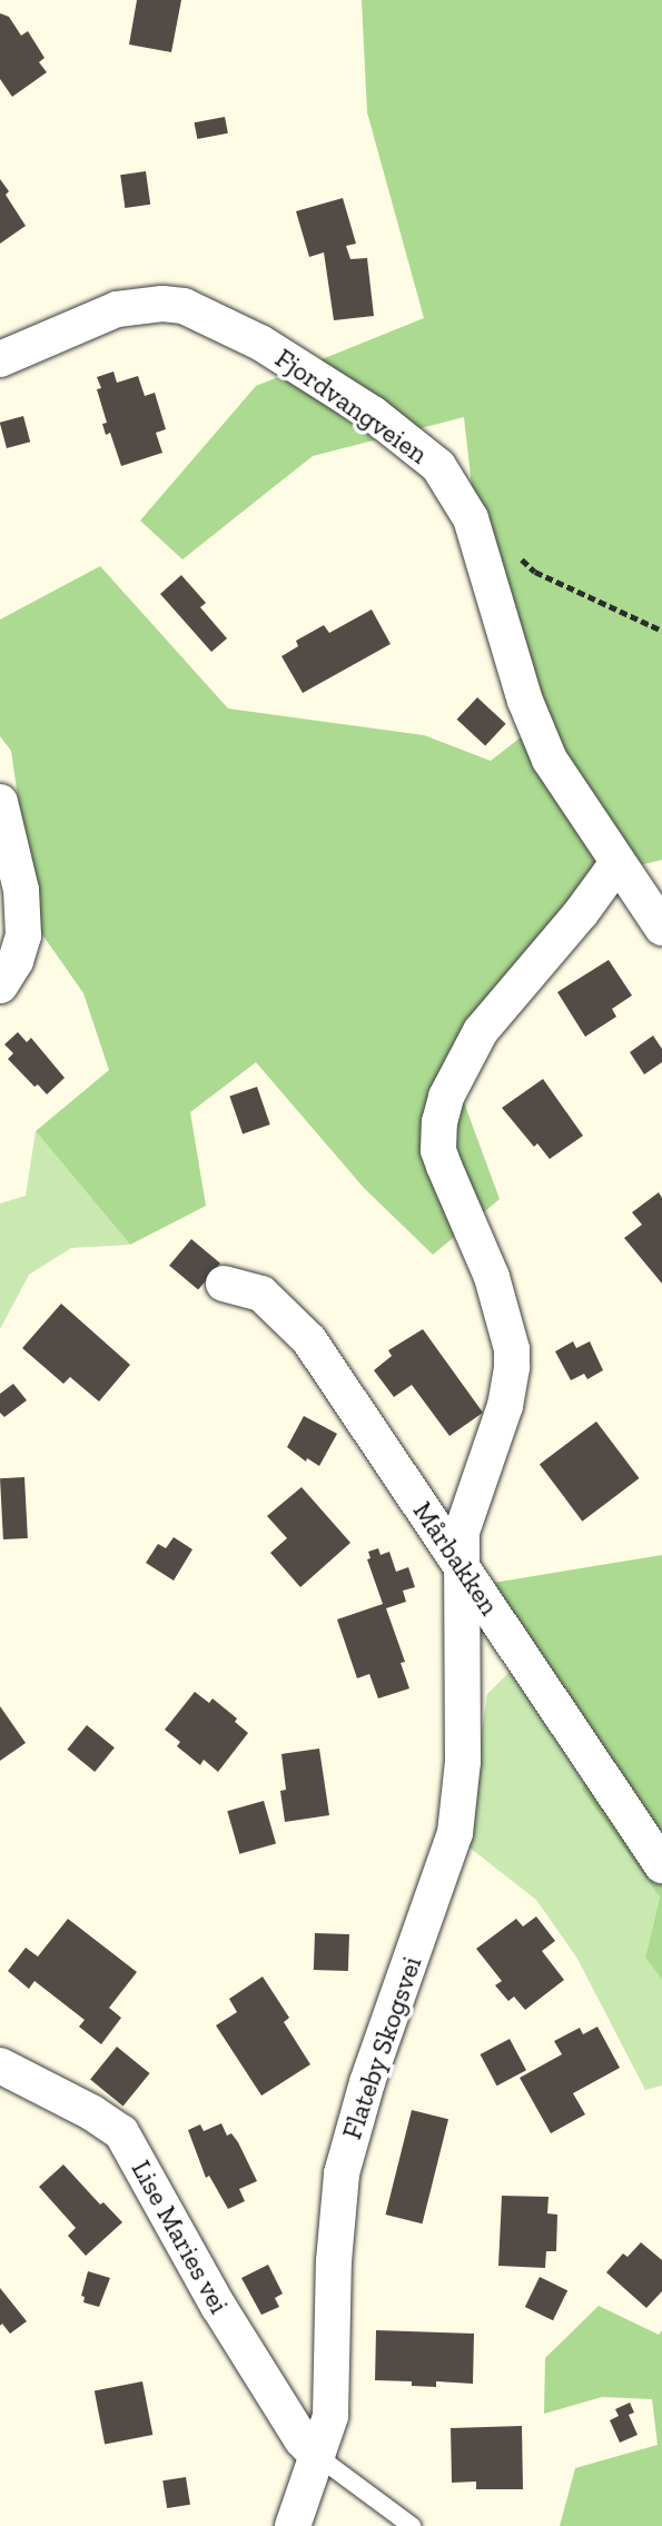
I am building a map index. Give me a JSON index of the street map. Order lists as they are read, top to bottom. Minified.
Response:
{"streets":{"street":["Fjordvangveien","Mårbakken","Flateby Skogsvei","Lise Maries vei"]},"crossings":[["Fjordvangveien","Flateby Skogsvei"],["Mårbakken","Flateby Skogsvei"],["Flateby Skogsvei","Lise Maries vei"]]}
